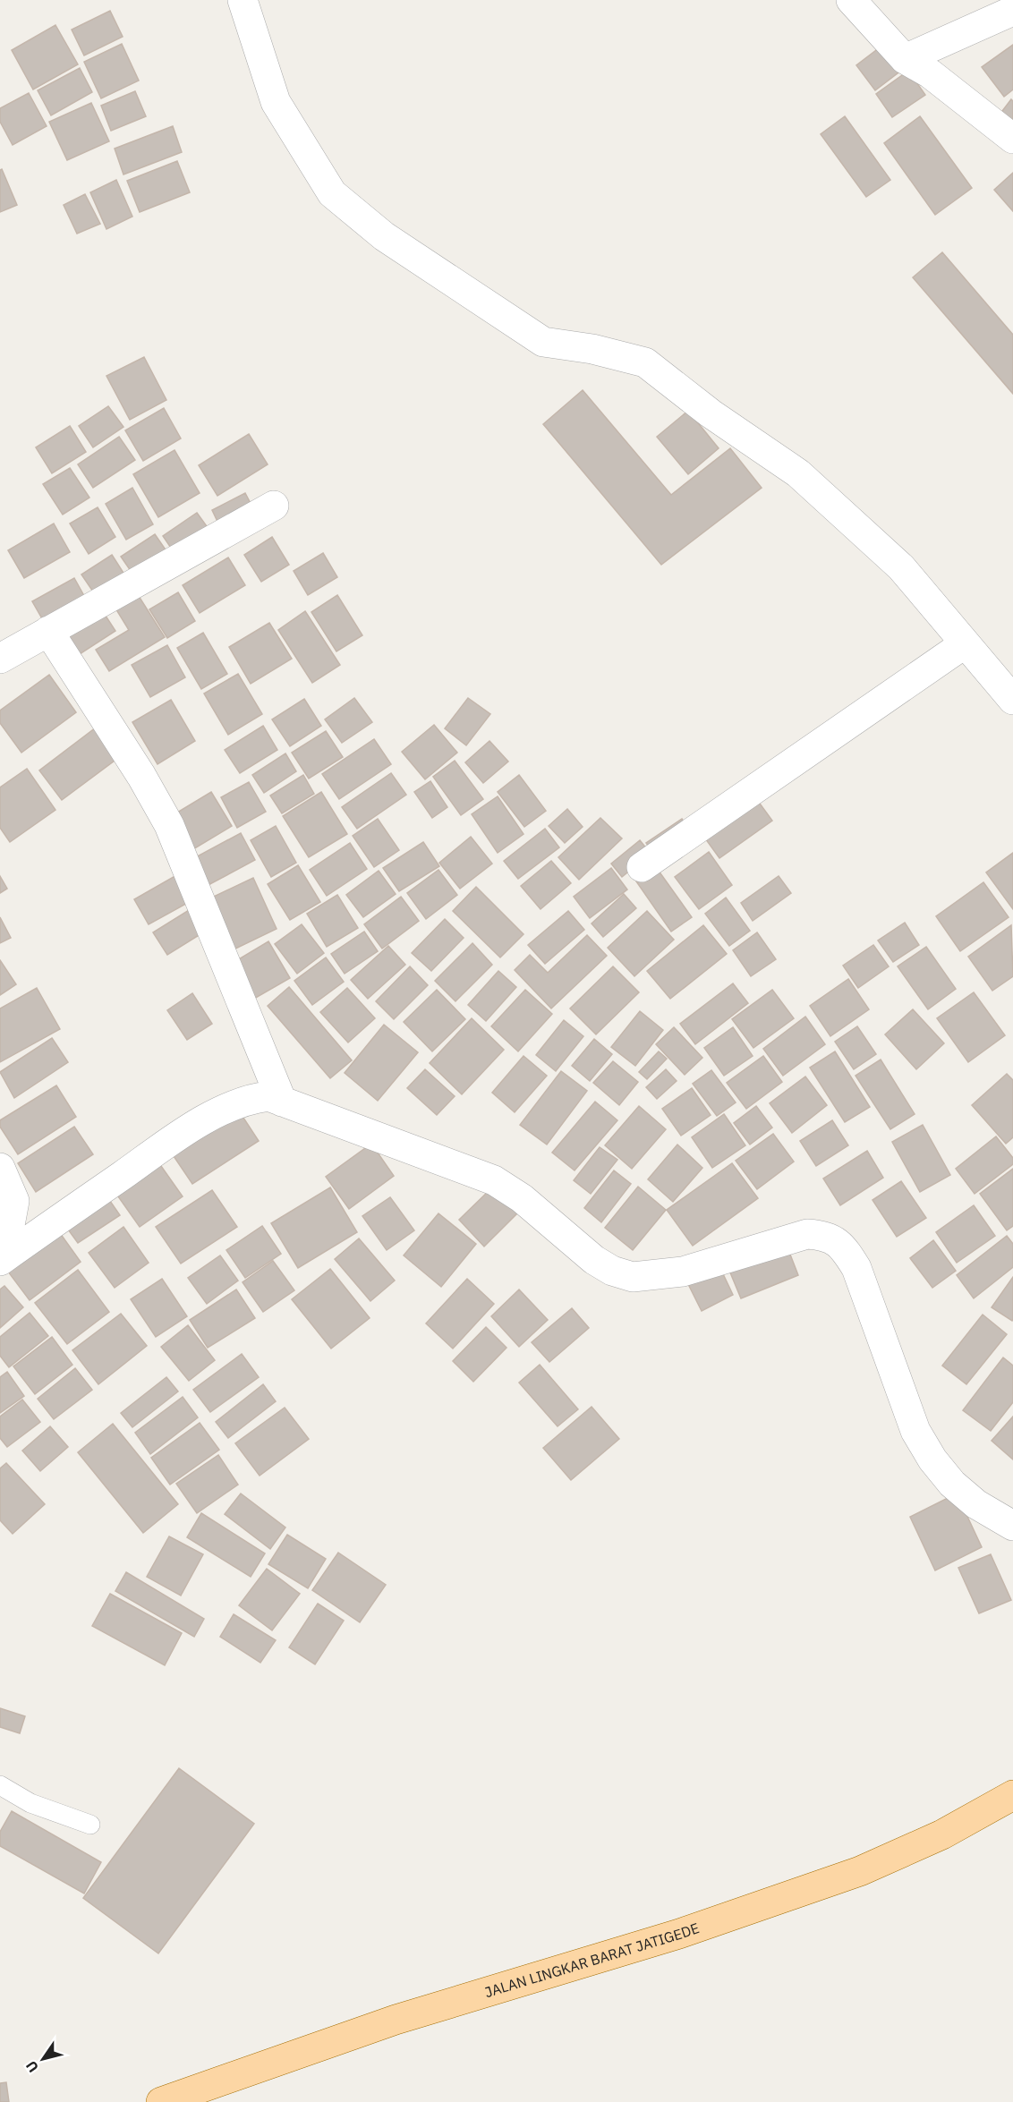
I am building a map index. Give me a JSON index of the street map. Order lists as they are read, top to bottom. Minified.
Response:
{"streets":{"main road":["JALAN LINGKAR BARAT JATIGEDE"]},"north":"bottom left"}
